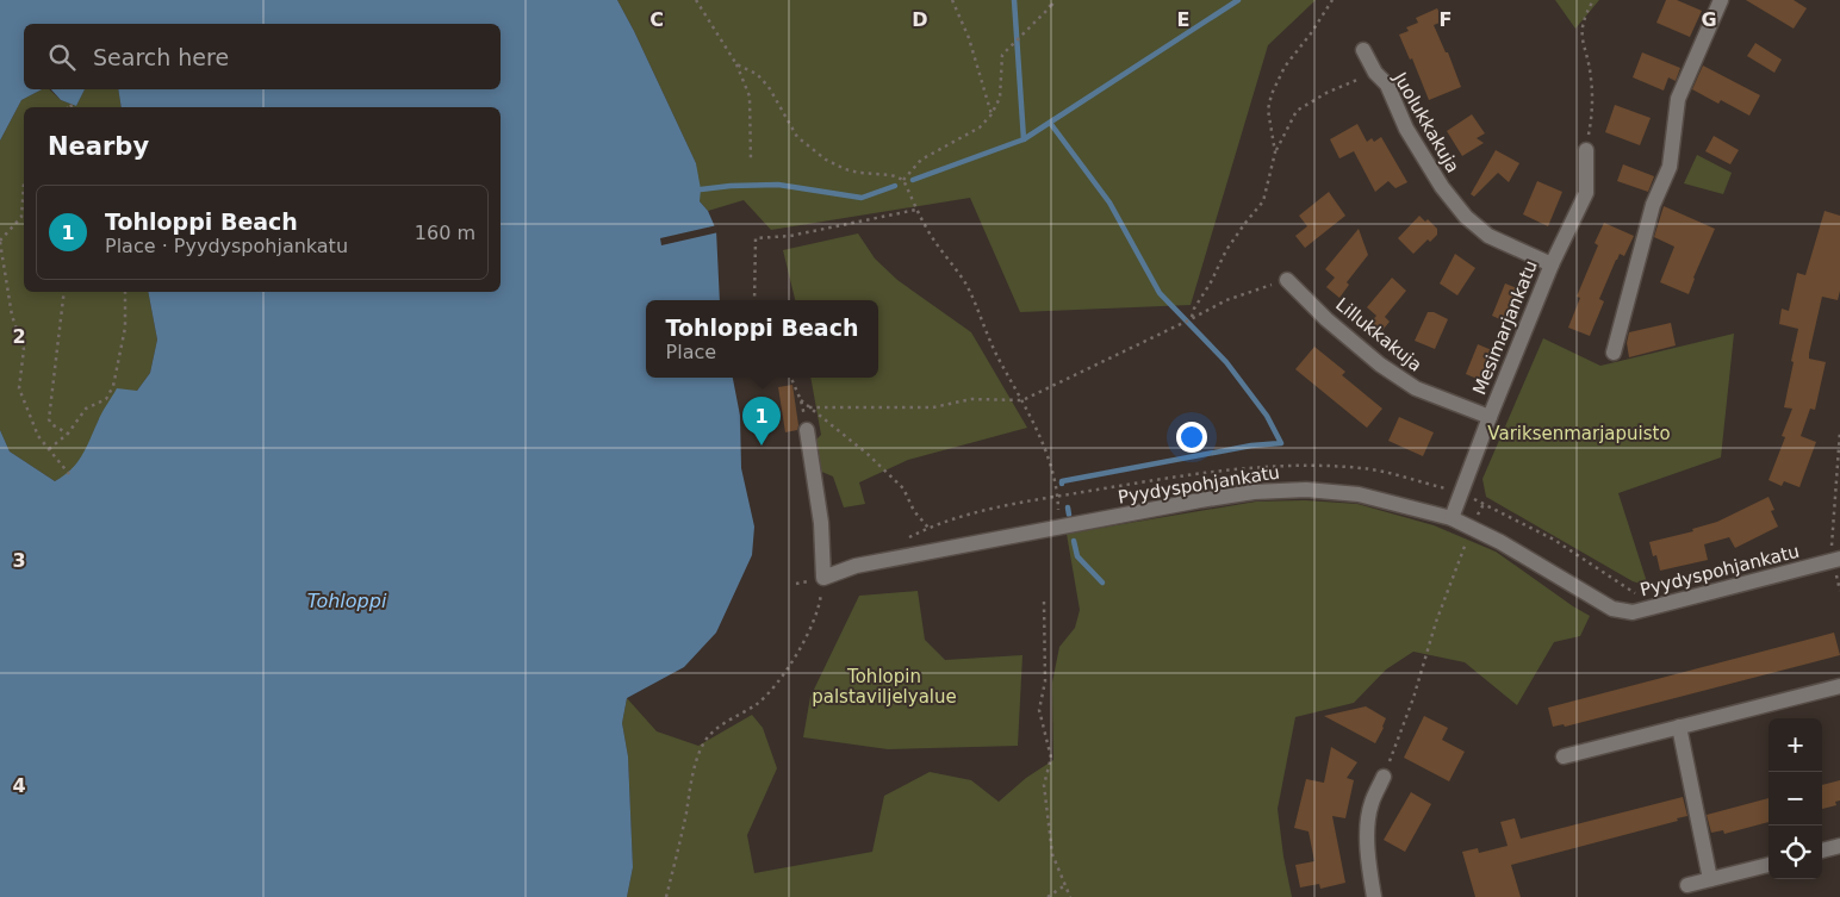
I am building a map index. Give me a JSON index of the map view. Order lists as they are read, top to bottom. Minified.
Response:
{"streets":{"street":["Juolukkakuja","Mesimarjankatu","Lillukkakuja","Pyydyspohjankatu"]},"crossings":[["Juolukkakuja","Mesimarjankatu"],["Mesimarjankatu","Lillukkakuja"],["Mesimarjankatu","Pyydyspohjankatu"]],"water":["Tohloppi"],"parks":["Variksenmarjapuisto","Tohlopin palstaviljelyalue"],"page":{"search":"Search here","heading":"Nearby","list":[{"mark":"1","name":"Tohloppi Beach","note":"Place · Pyydyspohjankatu","value":"160 m"}],"popup":["Tohloppi Beach","Place"],"pins":"1","map_buttons":["+","−"]},"grid":{"columns":["C","D","E","F","G"],"rows":["2","3","4"]}}
